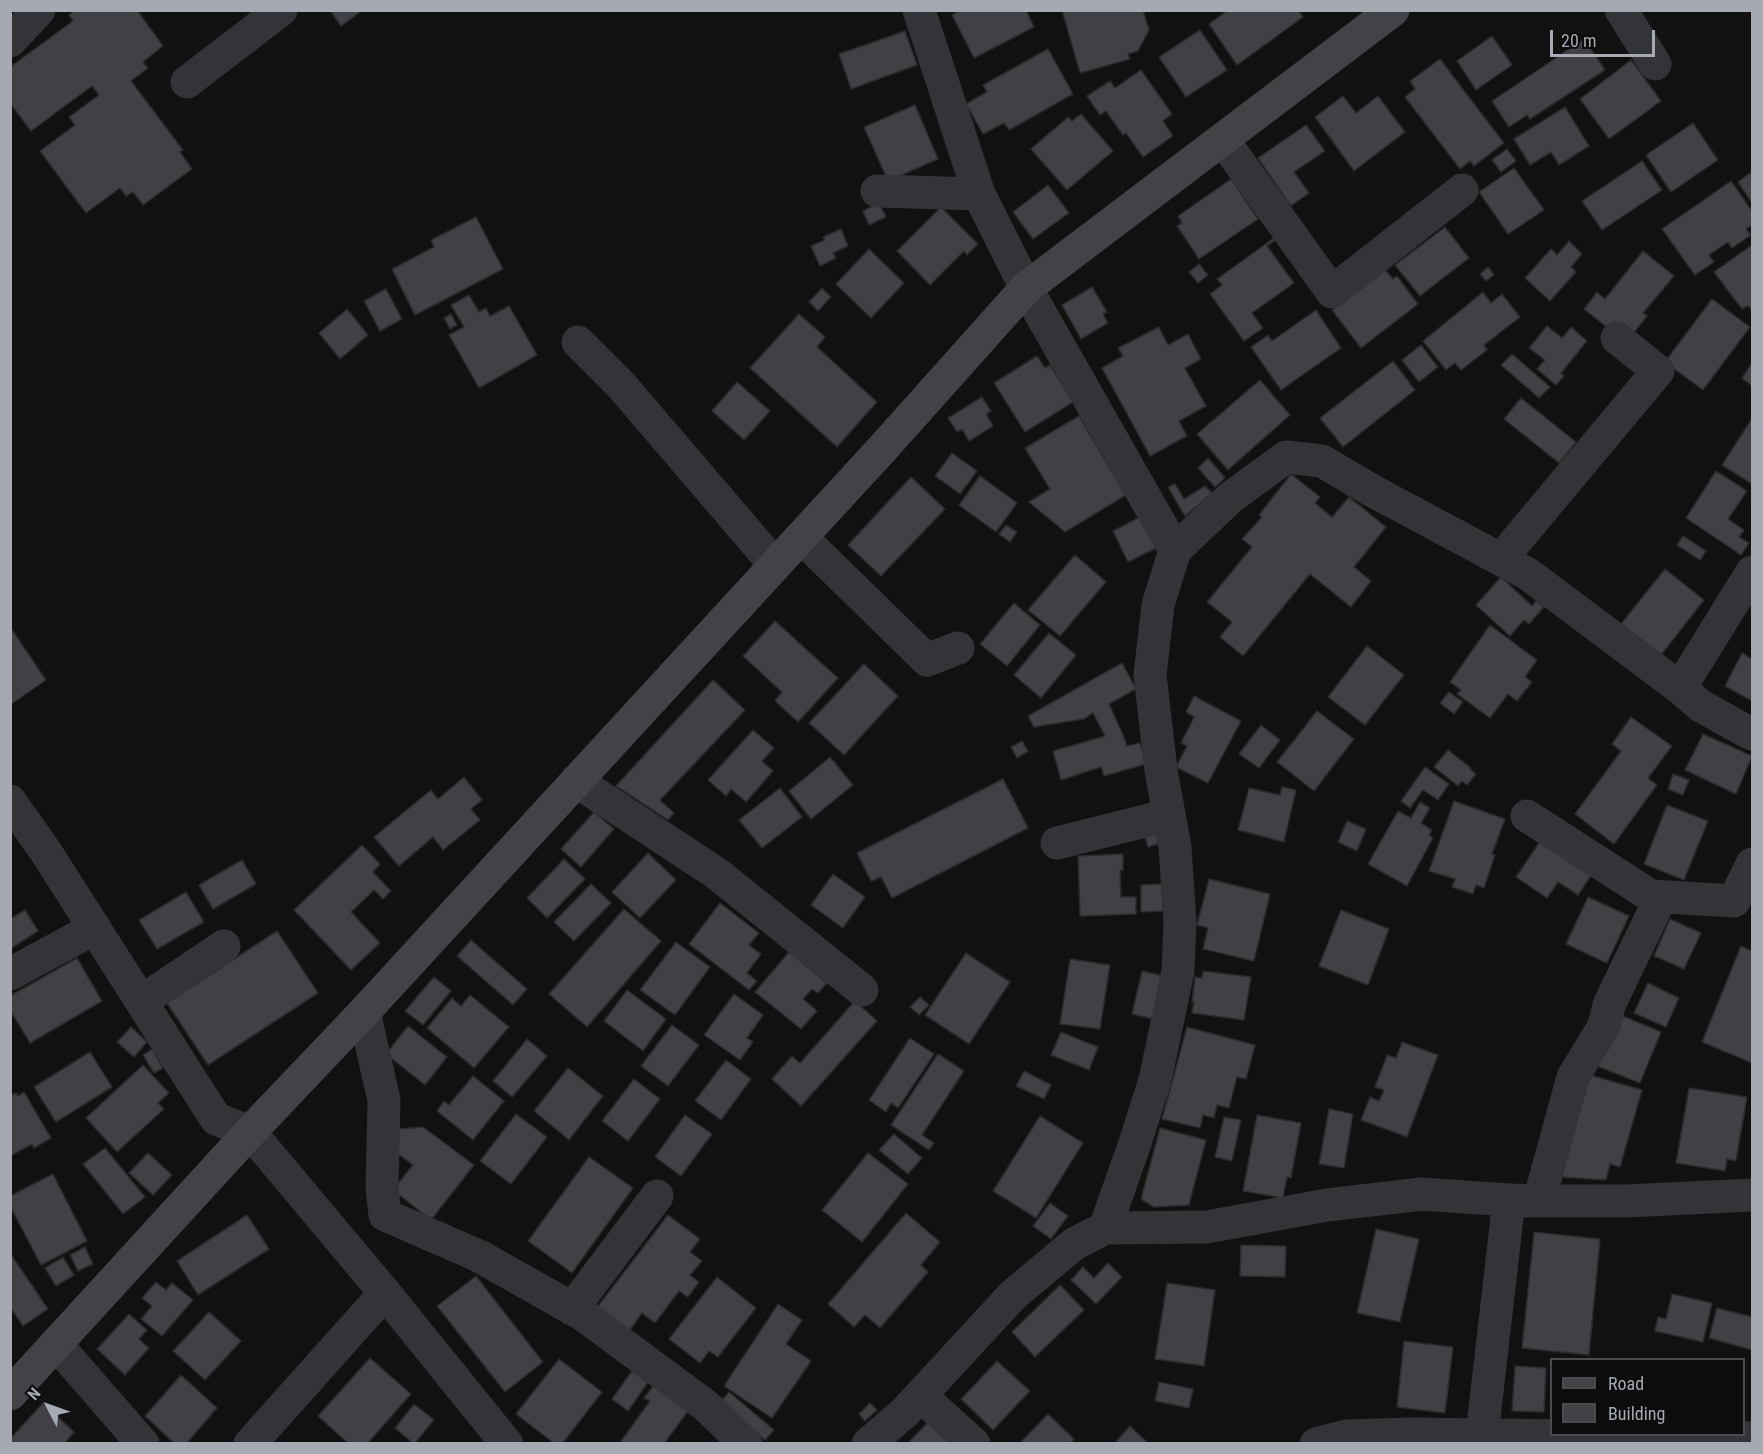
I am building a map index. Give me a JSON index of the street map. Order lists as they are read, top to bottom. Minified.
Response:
{"legend":["Road","Building"],"scale_bar":"20 m","north":"top left"}
